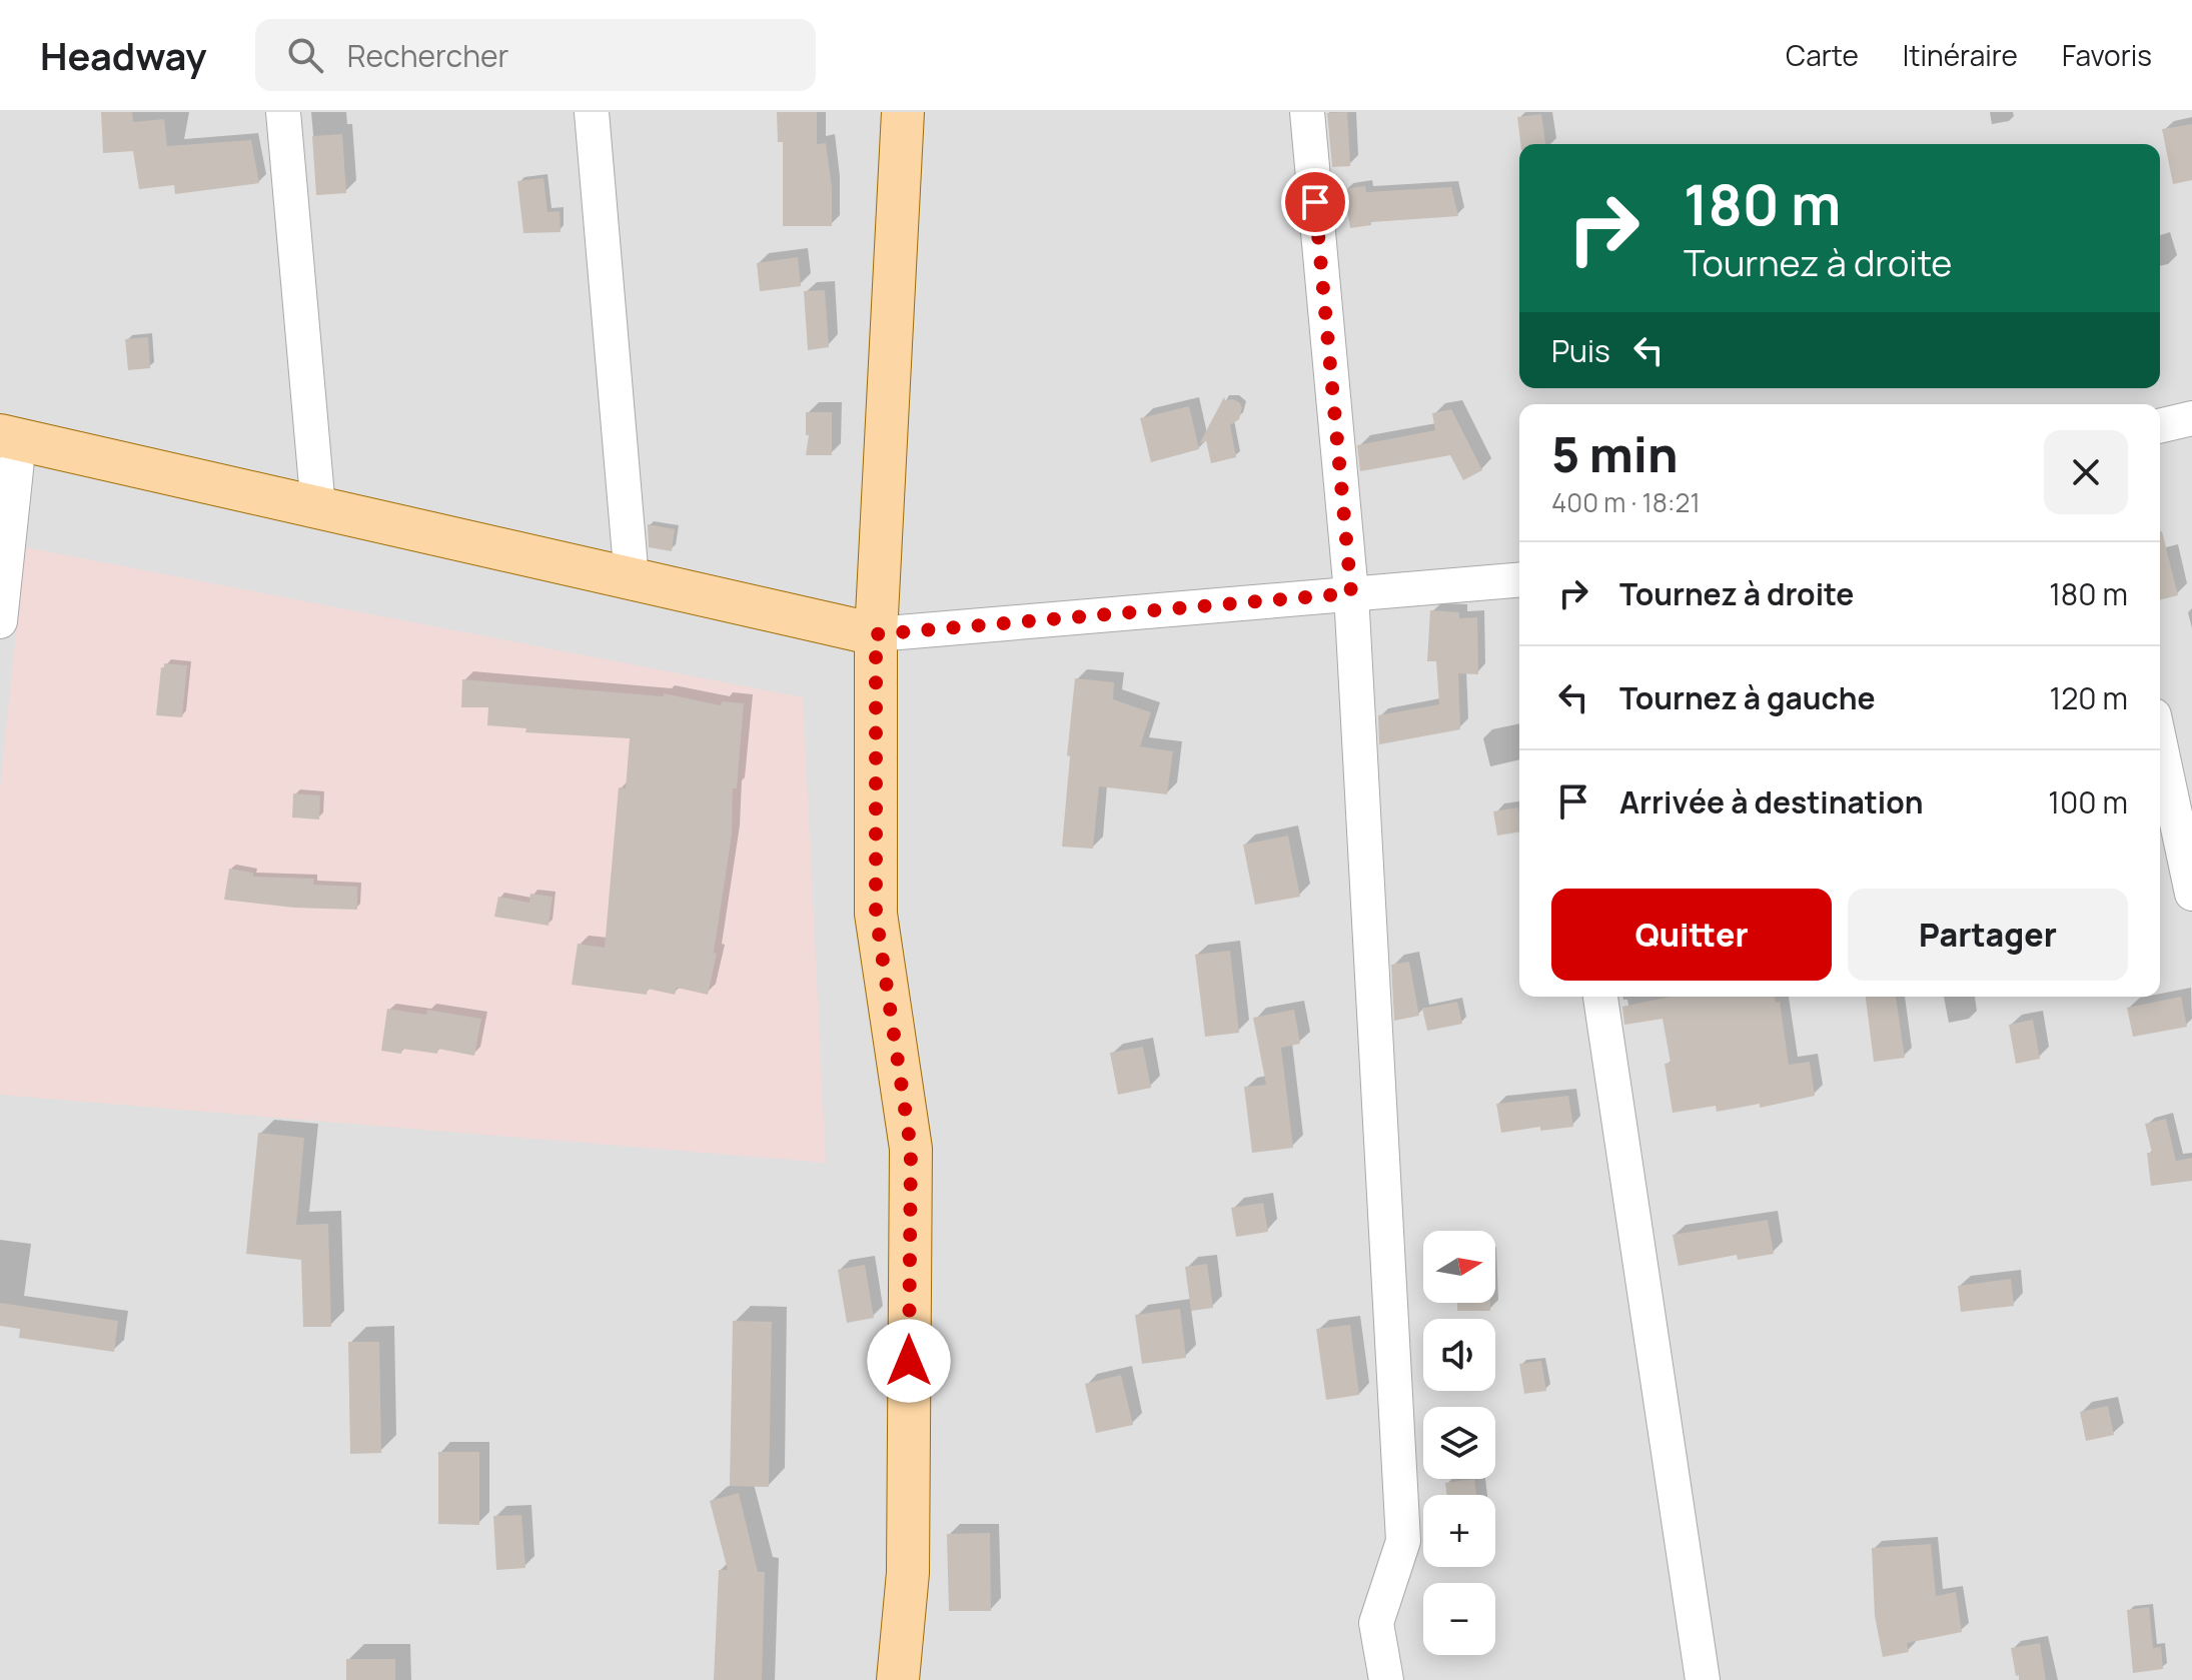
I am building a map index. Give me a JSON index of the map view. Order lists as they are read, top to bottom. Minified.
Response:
{"north":"right","page":{"header":"Headway","search":"Rechercher","nav":["Carte","Itinéraire","Favoris"],"turn":["180 m","Tournez à droite"],"then":"Puis","heading":["5 min","400 m · 18:21"],"list":[{"name":"Tournez à droite","value":"180 m"},{"name":"Tournez à gauche","value":"120 m"},{"name":"Arrivée à destination","value":"100 m"}],"buttons":["Quitter","Partager"],"map_buttons":["+","−"]}}
